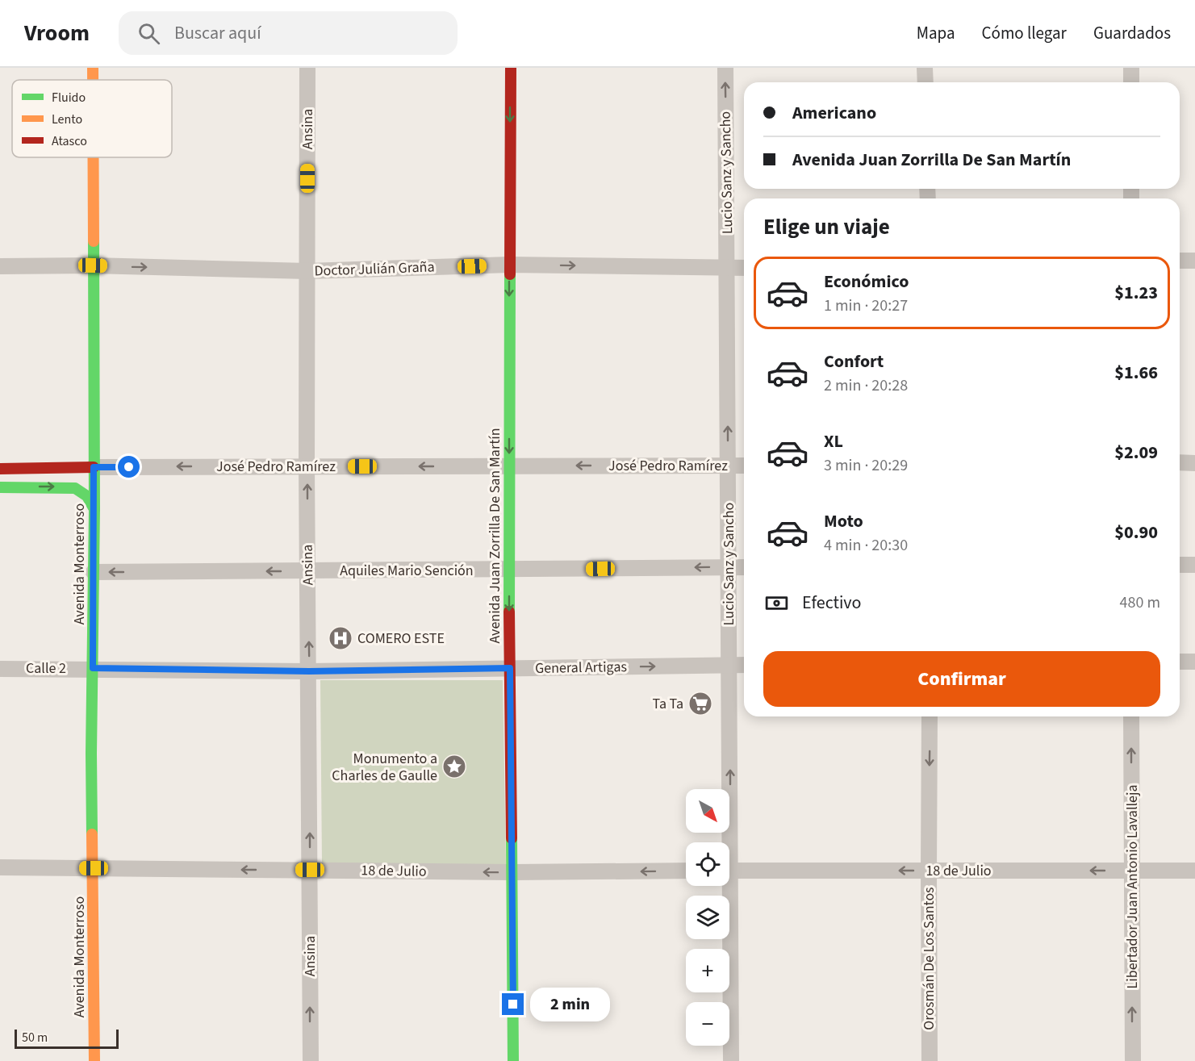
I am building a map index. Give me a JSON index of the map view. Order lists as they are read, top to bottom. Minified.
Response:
{"streets":{"street":["Ansina","Lucio Sanz y Sancho","Doctor Julián Graña","José Pedro Ramírez","Avenida Juan Zorrilla De San Martín","Avenida Monterroso","Aquiles Mario Sención","General Artigas","Calle 2","18 de Julio","Libertador Juan Antonio Lavalleja","Orosmán De Los Santos"]},"crossings":[["Ansina","Doctor Julián Graña"],["Ansina","José Pedro Ramírez"],["Ansina","Aquiles Mario Sención"],["Ansina","General Artigas"],["Ansina","18 de Julio"],["Lucio Sanz y Sancho","Doctor Julián Graña"],["Lucio Sanz y Sancho","José Pedro Ramírez"],["Lucio Sanz y Sancho","Aquiles Mario Sención"],["Lucio Sanz y Sancho","General Artigas"],["Doctor Julián Graña","Avenida Juan Zorrilla De San Martín"],["Doctor Julián Graña","Avenida Monterroso"],["José Pedro Ramírez","Avenida Juan Zorrilla De San Martín"],["José Pedro Ramírez","Avenida Monterroso"],["Avenida Juan Zorrilla De San Martín","Aquiles Mario Sención"],["Avenida Juan Zorrilla De San Martín","General Artigas"],["Avenida Juan Zorrilla De San Martín","18 de Julio"],["Avenida Monterroso","Aquiles Mario Sención"],["Avenida Monterroso","General Artigas"],["Avenida Monterroso","Calle 2"],["Avenida Monterroso","18 de Julio"],["General Artigas","Calle 2"],["18 de Julio","Libertador Juan Antonio Lavalleja"],["18 de Julio","Orosmán De Los Santos"]],"one_way":["Ansina","Lucio Sanz y Sancho","Doctor Julián Graña","José Pedro Ramírez","Avenida Juan Zorrilla De San Martín","Aquiles Mario Sención","18 de Julio","Libertador Juan Antonio Lavalleja","Orosmán De Los Santos"],"places":{"hospital":["COMERO ESTE"],"supermarket":["Ta Ta"],"place":["Monumento a Charles de Gaulle"]},"legend":["Fluido","Lento","Atasco"],"scale_bar":"50 m","north":"bottom right","page":{"header":"Vroom","search":"Buscar aquí","nav":["Mapa","Cómo llegar","Guardados"],"banner":["Americano","Avenida Juan Zorrilla De San Martín"],"heading":"Elige un viaje","list":[{"name":"Económico","note":"1 min · 20:27","value":"$1.23"},{"name":"Confort","note":"2 min · 20:28","value":"$1.66"},{"name":"XL","note":"3 min · 20:29","value":"$2.09"},{"name":"Moto","note":"4 min · 20:30","value":"$0.90"}],"pay":["Efectivo","480 m"],"buttons":"Confirmar","map_buttons":["+","−"],"bubble":"2 min","scale":"50 m"}}
